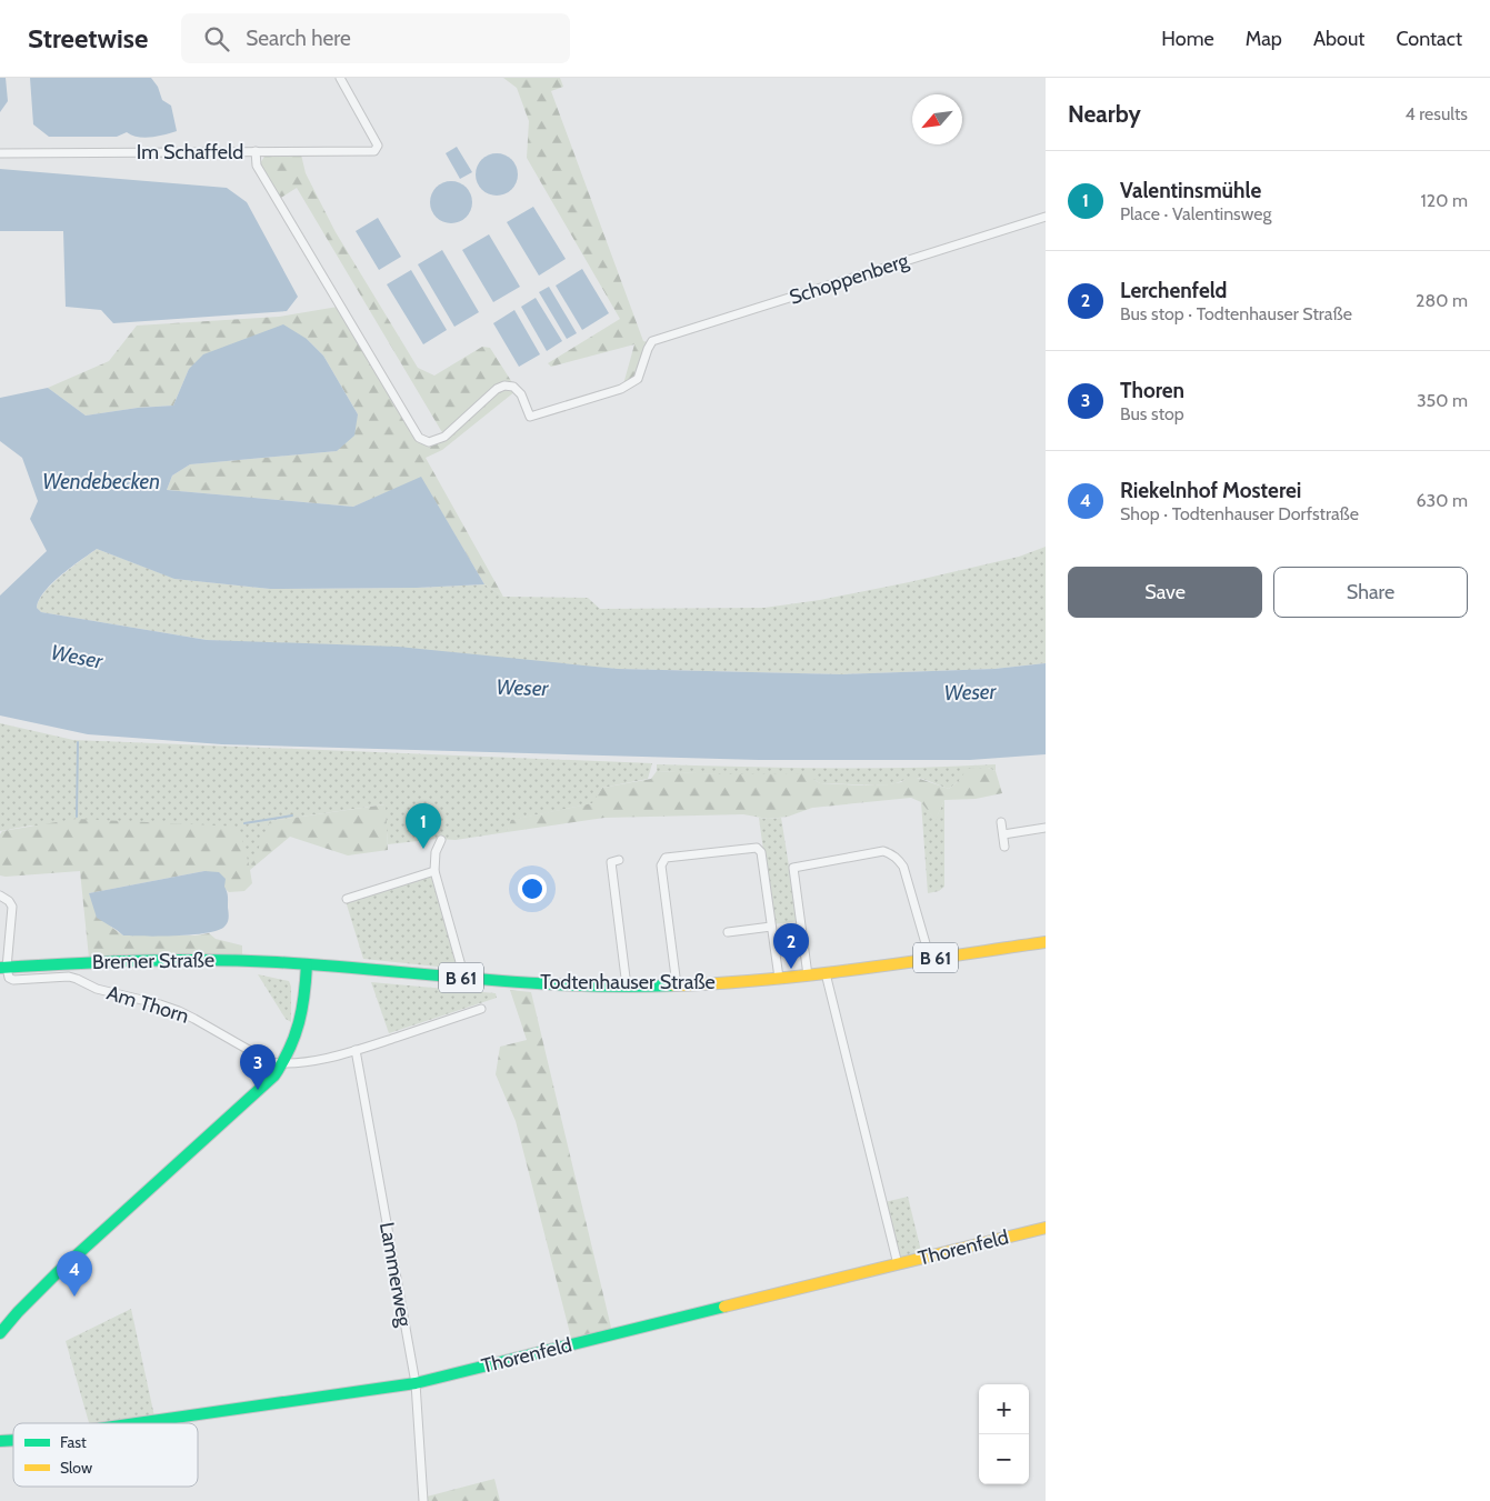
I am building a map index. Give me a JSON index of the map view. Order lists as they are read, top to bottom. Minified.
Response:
{"streets":{"street":["Im Schaffeld","Schoppenberg","B 61","Bremer Straße","Todtenhauser Straße","Am Thorn","Thorenfeld","Lammerweg"]},"crossings":[["Im Schaffeld","Schoppenberg"],["Bremer Straße","Todtenhauser Straße"],["Bremer Straße","Am Thorn"],["Am Thorn","Lammerweg"],["Thorenfeld","Lammerweg"]],"water":["Wendebecken","Weser"],"legend":["Fast","Slow"],"north":"bottom left","page":{"header":"Streetwise","search":"Search here","nav":["Home","Map","About","Contact"],"heading":["Nearby","4 results"],"list":[{"mark":"1","name":"Valentinsmühle","note":"Place · Valentinsweg","value":"120 m"},{"mark":"2","name":"Lerchenfeld","note":"Bus stop · Todtenhauser Straße","value":"280 m"},{"mark":"3","name":"Thoren","note":"Bus stop","value":"350 m"},{"mark":"4","name":"Riekelnhof Mosterei","note":"Shop · Todtenhauser Dorfstraße","value":"630 m"}],"buttons":["Save","Share"],"pins":["1","2","3","4"],"map_buttons":["+","−"]}}
